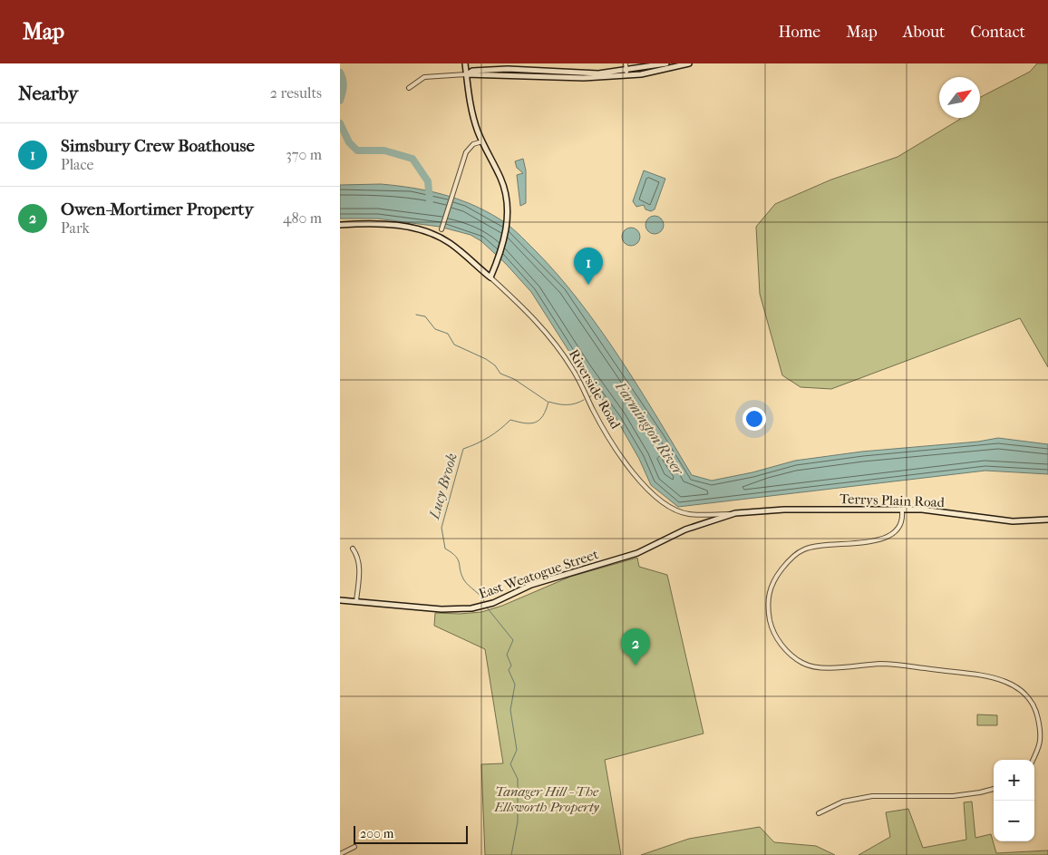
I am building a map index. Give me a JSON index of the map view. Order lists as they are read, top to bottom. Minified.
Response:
{"streets":{"street":["Riverside Road","Terrys Plain Road","East Weatogue Street"]},"crossings":[["Riverside Road","Terrys Plain Road"],["Riverside Road","East Weatogue Street"],["Terrys Plain Road","East Weatogue Street"]],"water":["Farmington River","Lucy Brook"],"parks":["Tanager Hill - The Ellsworth Property"],"scale_bar":"200 m","north":"top right","page":{"header":"Map","nav":["Home","Map","About","Contact"],"heading":["Nearby","2 results"],"list":[{"mark":"1","name":"Simsbury Crew Boathouse","note":"Place","value":"370 m"},{"mark":"2","name":"Owen-Mortimer Property","note":"Park","value":"480 m"}],"pins":["1","2"],"map_buttons":["+","−"],"scale":"200 m"}}
